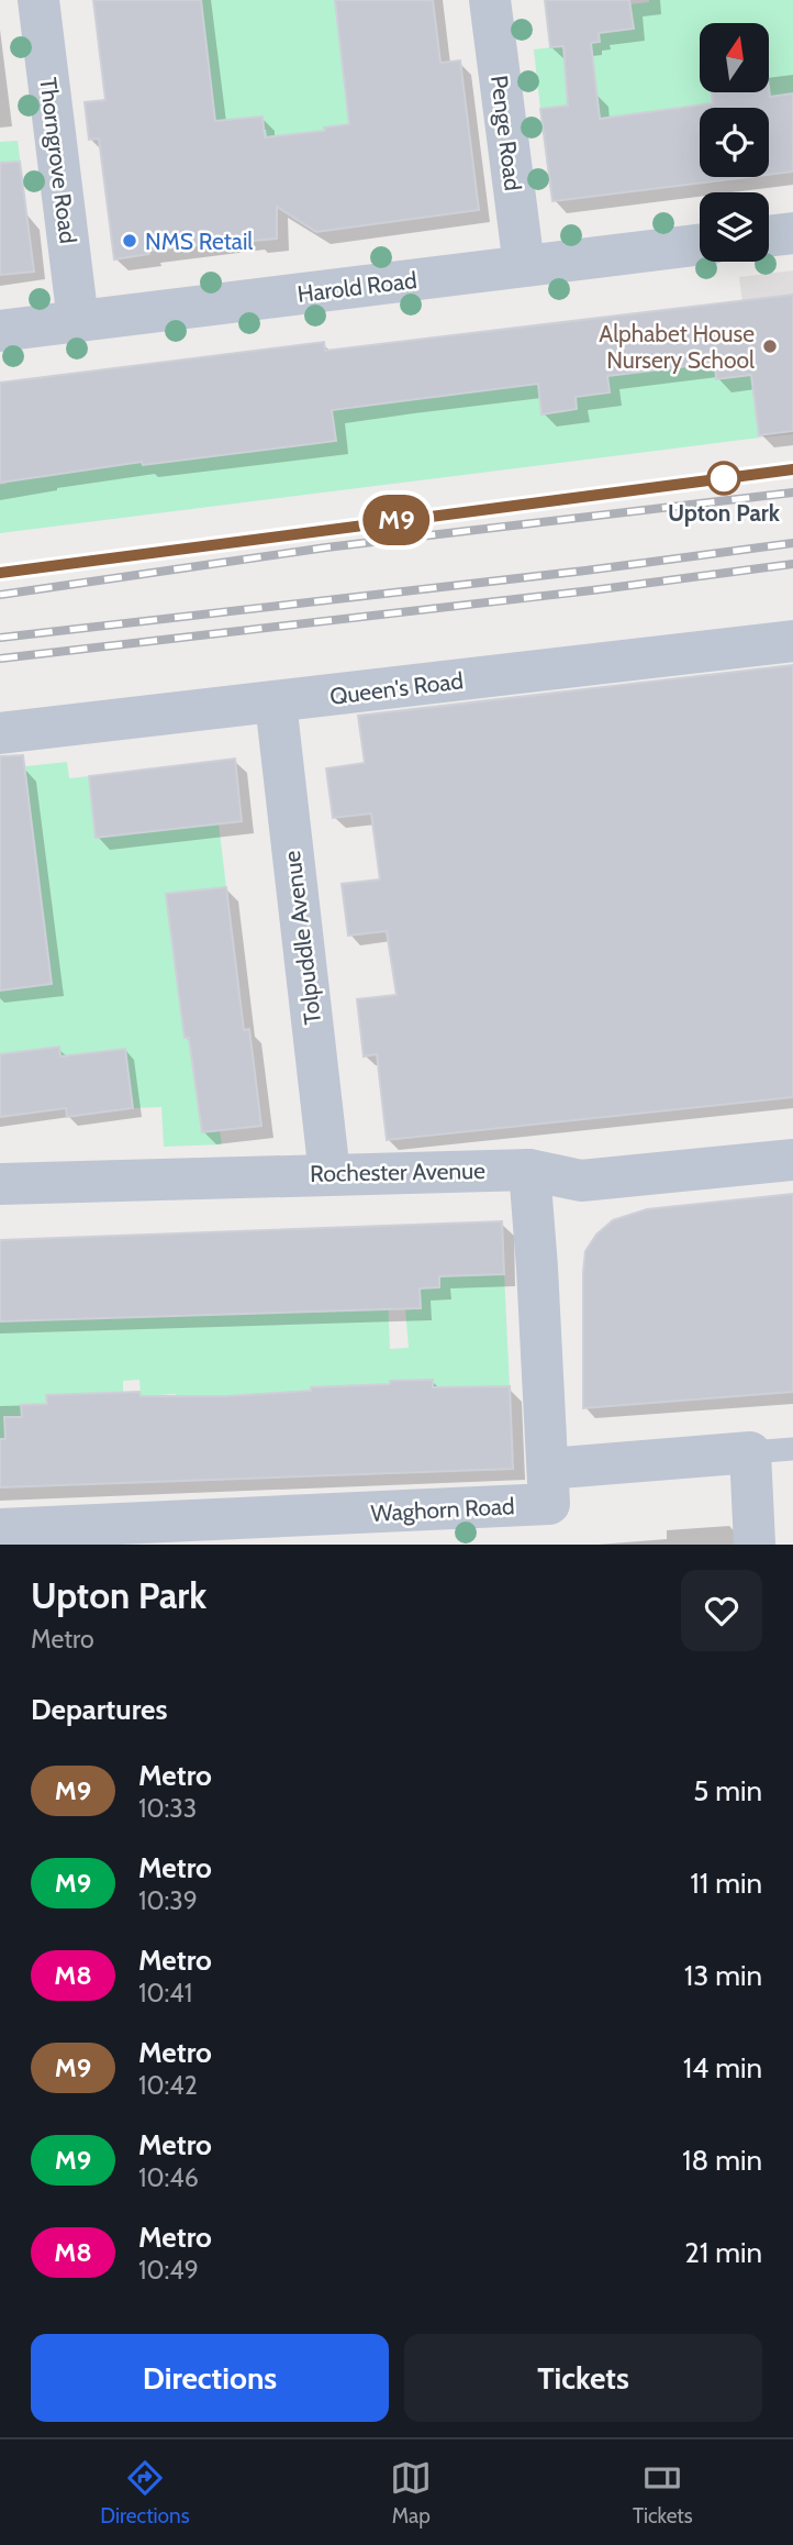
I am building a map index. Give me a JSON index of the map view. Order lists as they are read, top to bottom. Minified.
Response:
{"streets":{"street":["Penge Road","Thorngrove Road","Harold Road","Queen's Road","Tolpuddle Avenue","Rochester Avenue","Waghorn Road"]},"crossings":[["Penge Road","Harold Road"],["Thorngrove Road","Harold Road"],["Queen's Road","Tolpuddle Avenue"],["Tolpuddle Avenue","Rochester Avenue"],["Rochester Avenue","Waghorn Road"]],"places":["NMS Retail","Alphabet House Nursery School","Upton Park"],"lines":["metro line M9"],"north":"top","page":{"on_map":"M9","heading":[["Upton Park","Metro"],"Departures"],"list":[{"mark":"M9","name":"Metro","note":"10:33","value":"5 min"},{"mark":"M9","name":"Metro","note":"10:39","value":"11 min"},{"mark":"M8","name":"Metro","note":"10:41","value":"13 min"},{"mark":"M9","name":"Metro","note":"10:42","value":"14 min"},{"mark":"M9","name":"Metro","note":"10:46","value":"18 min"},{"mark":"M8","name":"Metro","note":"10:49","value":"21 min"}],"buttons":["Directions","Tickets"],"tabs":["Directions","Map","Tickets"]}}
